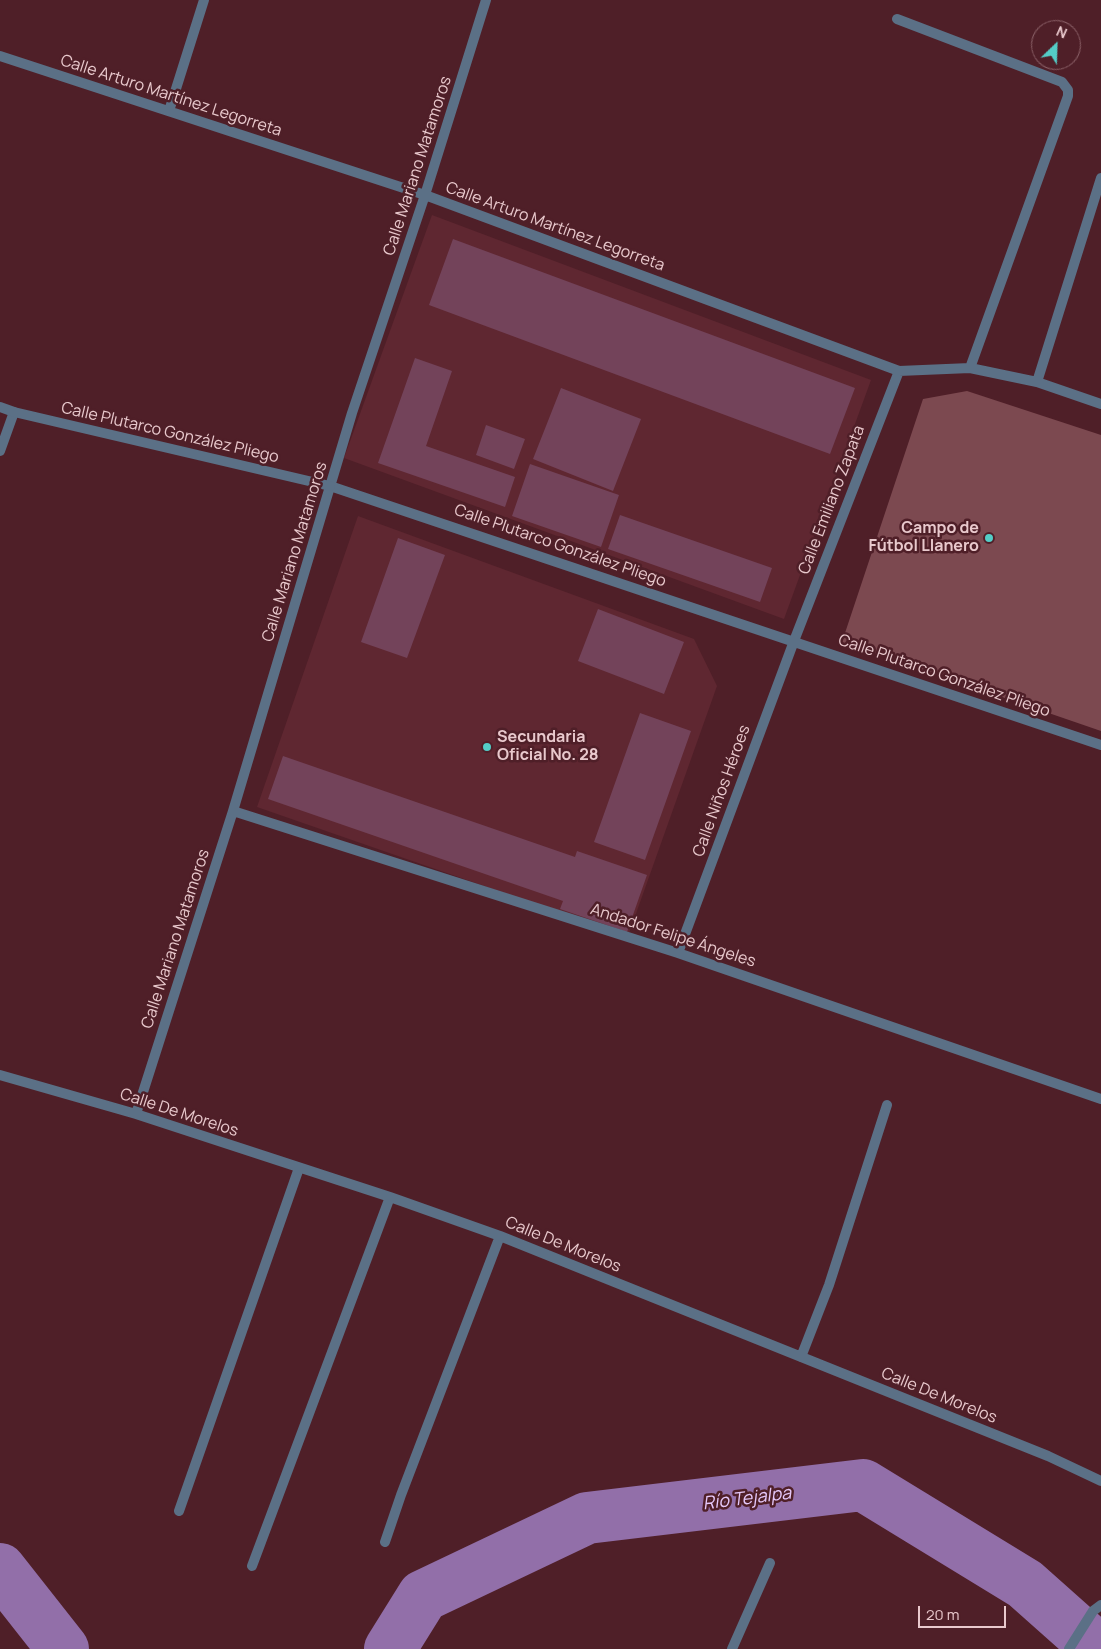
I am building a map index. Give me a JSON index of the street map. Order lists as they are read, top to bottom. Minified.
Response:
{"streets":{"street":["Calle Arturo Martínez Legorreta","Calle Mariano Matamoros","Calle Plutarco González Pliego","Calle Emiliano Zapata","Calle Niños Héroes","Andador Felipe Ángeles","Calle De Morelos"]},"crossings":[["Calle Arturo Martínez Legorreta","Calle Mariano Matamoros"],["Calle Arturo Martínez Legorreta","Calle Emiliano Zapata"],["Calle Mariano Matamoros","Calle Plutarco González Pliego"],["Calle Mariano Matamoros","Andador Felipe Ángeles"],["Calle Mariano Matamoros","Calle De Morelos"],["Calle Plutarco González Pliego","Calle Emiliano Zapata"],["Calle Plutarco González Pliego","Calle Niños Héroes"],["Calle Emiliano Zapata","Calle Niños Héroes"],["Calle Niños Héroes","Andador Felipe Ángeles"]],"water":["Río Tejalpa"],"places":["Campo de Fútbol Llanero","Secundaria Oficial No. 28"],"scale_bar":"20 m","north":"top right"}
